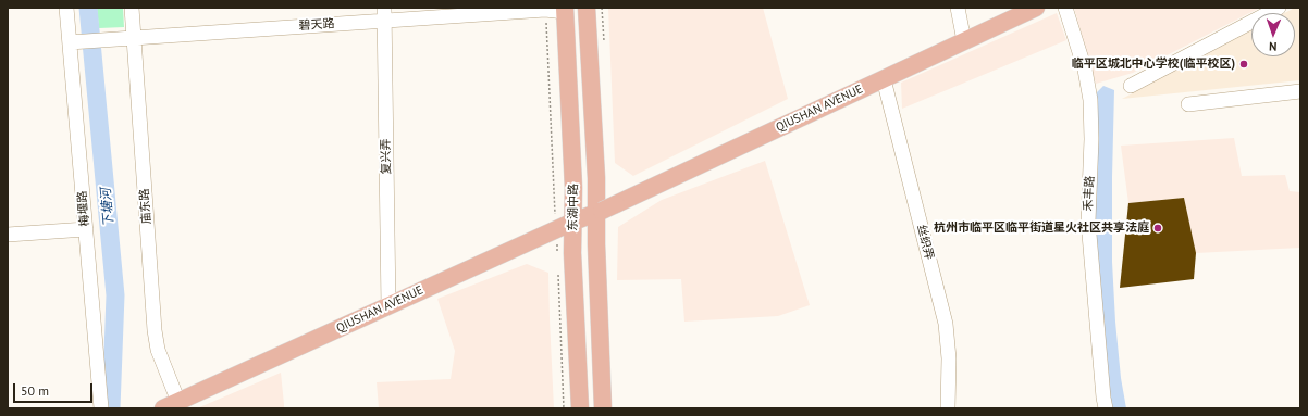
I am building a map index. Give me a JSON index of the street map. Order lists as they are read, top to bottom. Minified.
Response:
{"streets":{"main road":["QIUSHAN AVENUE","东湖中路"],"street":["碧天路","复兴弄","禾丰路","庙东路","梅堰路","丝织弄"]},"crossings":[["碧天路","复兴弄"],["碧天路","庙东路"],["碧天路","东湖中路"],["碧天路","梅堰路"],["QIUSHAN AVENUE","复兴弄"],["QIUSHAN AVENUE","庙东路"],["QIUSHAN AVENUE","东湖中路"],["QIUSHAN AVENUE","丝织弄"]],"water":["下塘河"],"places":["临平区城北中心学校(临平校区)","杭州市临平区临平街道星火社区共享法庭"],"scale_bar":"50 m","north":"bottom"}
